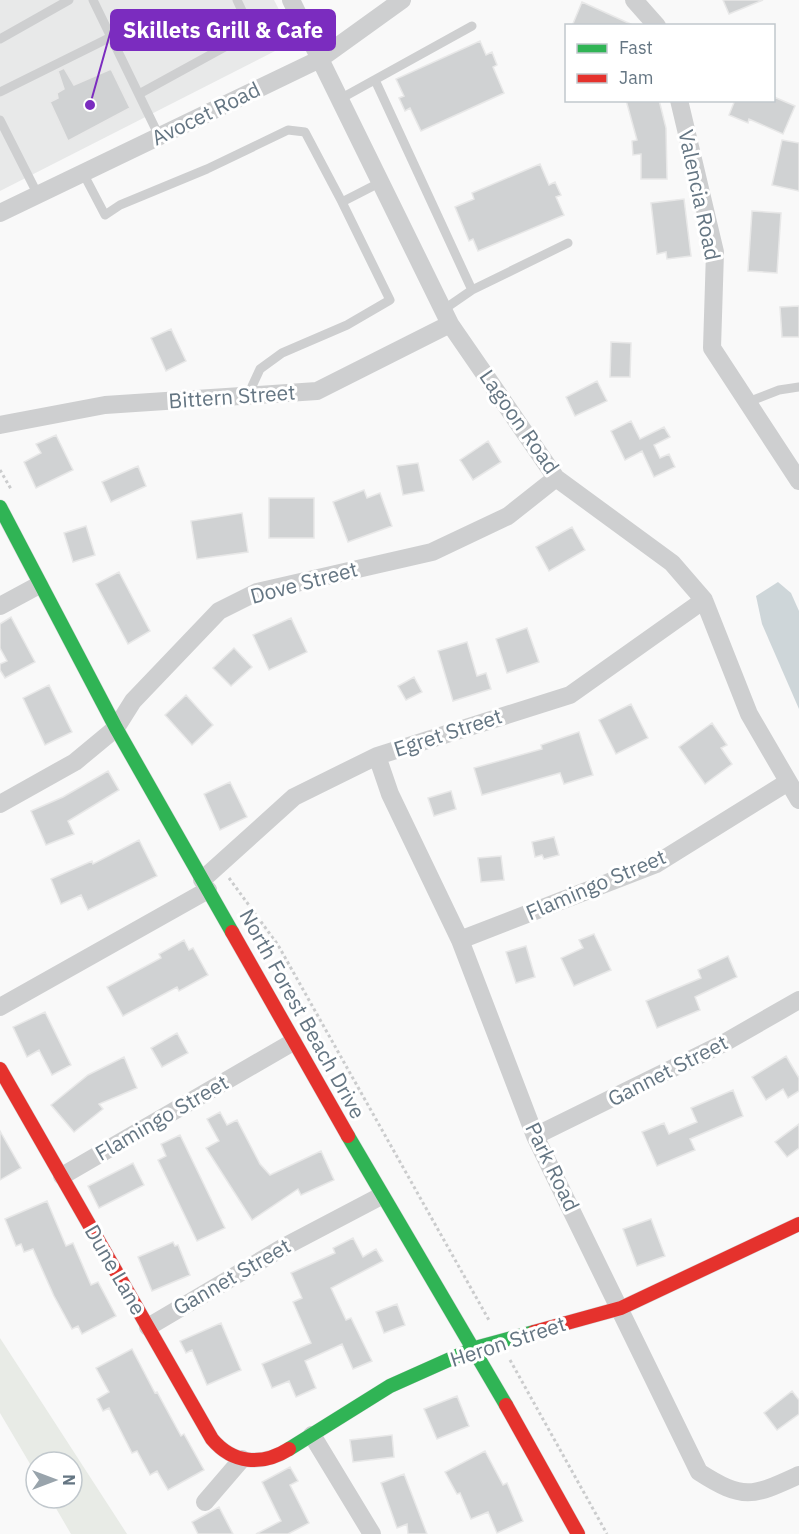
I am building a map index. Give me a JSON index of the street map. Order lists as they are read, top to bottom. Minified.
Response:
{"streets":{"street":["Avocet Road","Valencia Road","Bittern Street","Lagoon Road","Dove Street","Egret Street","Flamingo Street","North Forest Beach Drive","Gannet Street","Park Road","Dune Lane","Heron Street"]},"crossings":[["Avocet Road","Lagoon Road"],["Bittern Street","Lagoon Road"],["Lagoon Road","Dove Street"],["Lagoon Road","Egret Street"],["Lagoon Road","Flamingo Street"],["Dove Street","North Forest Beach Drive"],["Egret Street","North Forest Beach Drive"],["Egret Street","Park Road"],["Flamingo Street","North Forest Beach Drive"],["Flamingo Street","Park Road"],["Flamingo Street","Dune Lane"],["North Forest Beach Drive","Gannet Street"],["North Forest Beach Drive","Heron Street"],["Gannet Street","Park Road"],["Gannet Street","Dune Lane"],["Park Road","Heron Street"],["Dune Lane","Heron Street"]],"places":["Skillets Grill & Cafe"],"legend":["Fast","Jam"],"north":"right"}
